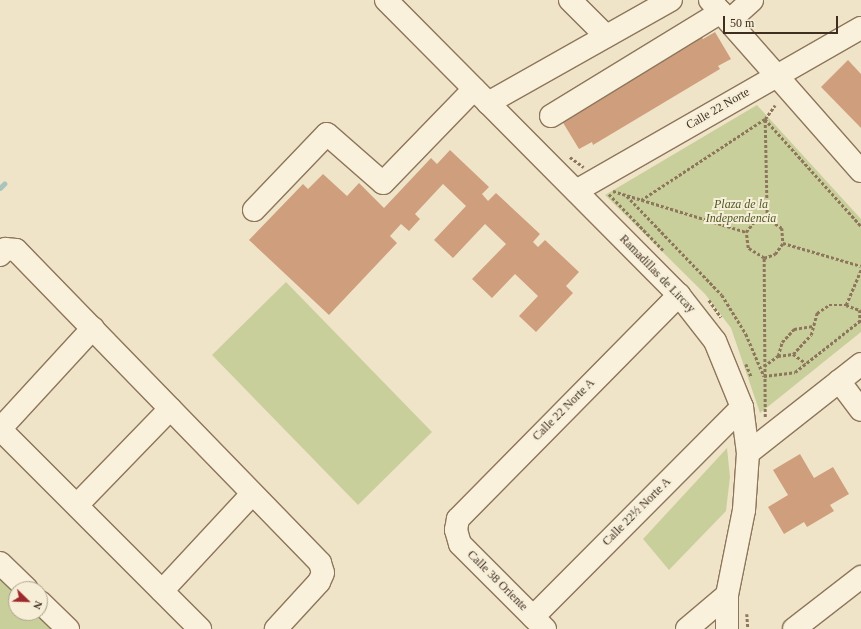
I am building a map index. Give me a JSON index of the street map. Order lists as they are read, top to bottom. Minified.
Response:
{"streets":{"street":["Calle 22 Norte","Ramadillas de Lircay","Calle 22 Norte A","Calle 22½ Norte A","Calle 38 Oriente"]},"crossings":[["Calle 22 Norte","Ramadillas de Lircay"],["Ramadillas de Lircay","Calle 22 Norte A"],["Ramadillas de Lircay","Calle 22½ Norte A"],["Calle 22 Norte A","Calle 38 Oriente"],["Calle 22½ Norte A","Calle 38 Oriente"]],"parks":["Plaza de la Independencia"],"scale_bar":"50 m","north":"bottom right"}
